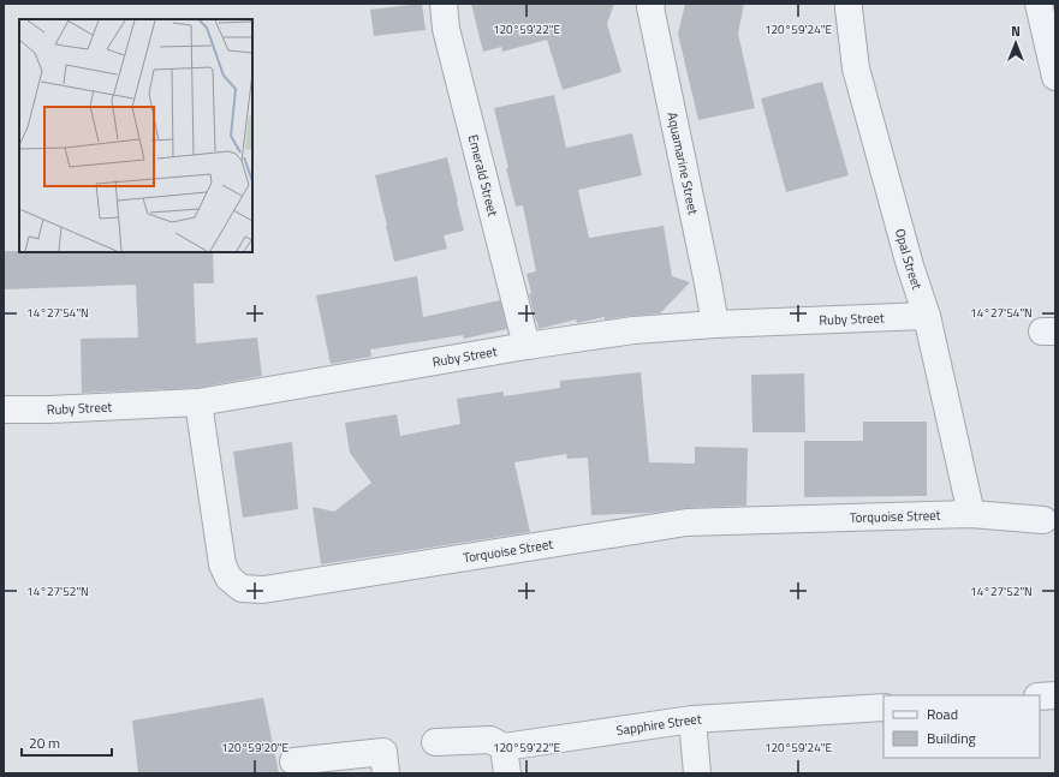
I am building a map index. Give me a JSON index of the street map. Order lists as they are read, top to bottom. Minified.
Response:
{"streets":{"street":["Aquamarine Street","Emerald Street","Opal Street","Ruby Street","Torquoise Street","Sapphire Street"]},"crossings":[["Aquamarine Street","Ruby Street"],["Emerald Street","Ruby Street"],["Opal Street","Ruby Street"],["Opal Street","Torquoise Street"],["Ruby Street","Torquoise Street"]],"legend":["Road","Building"],"scale_bar":"20 m","north":"top","coordinates":["120°59'22\"E","120°59'24\"E","14°27'54\"N","14°27'52\"N","120°59'20\"E"]}
